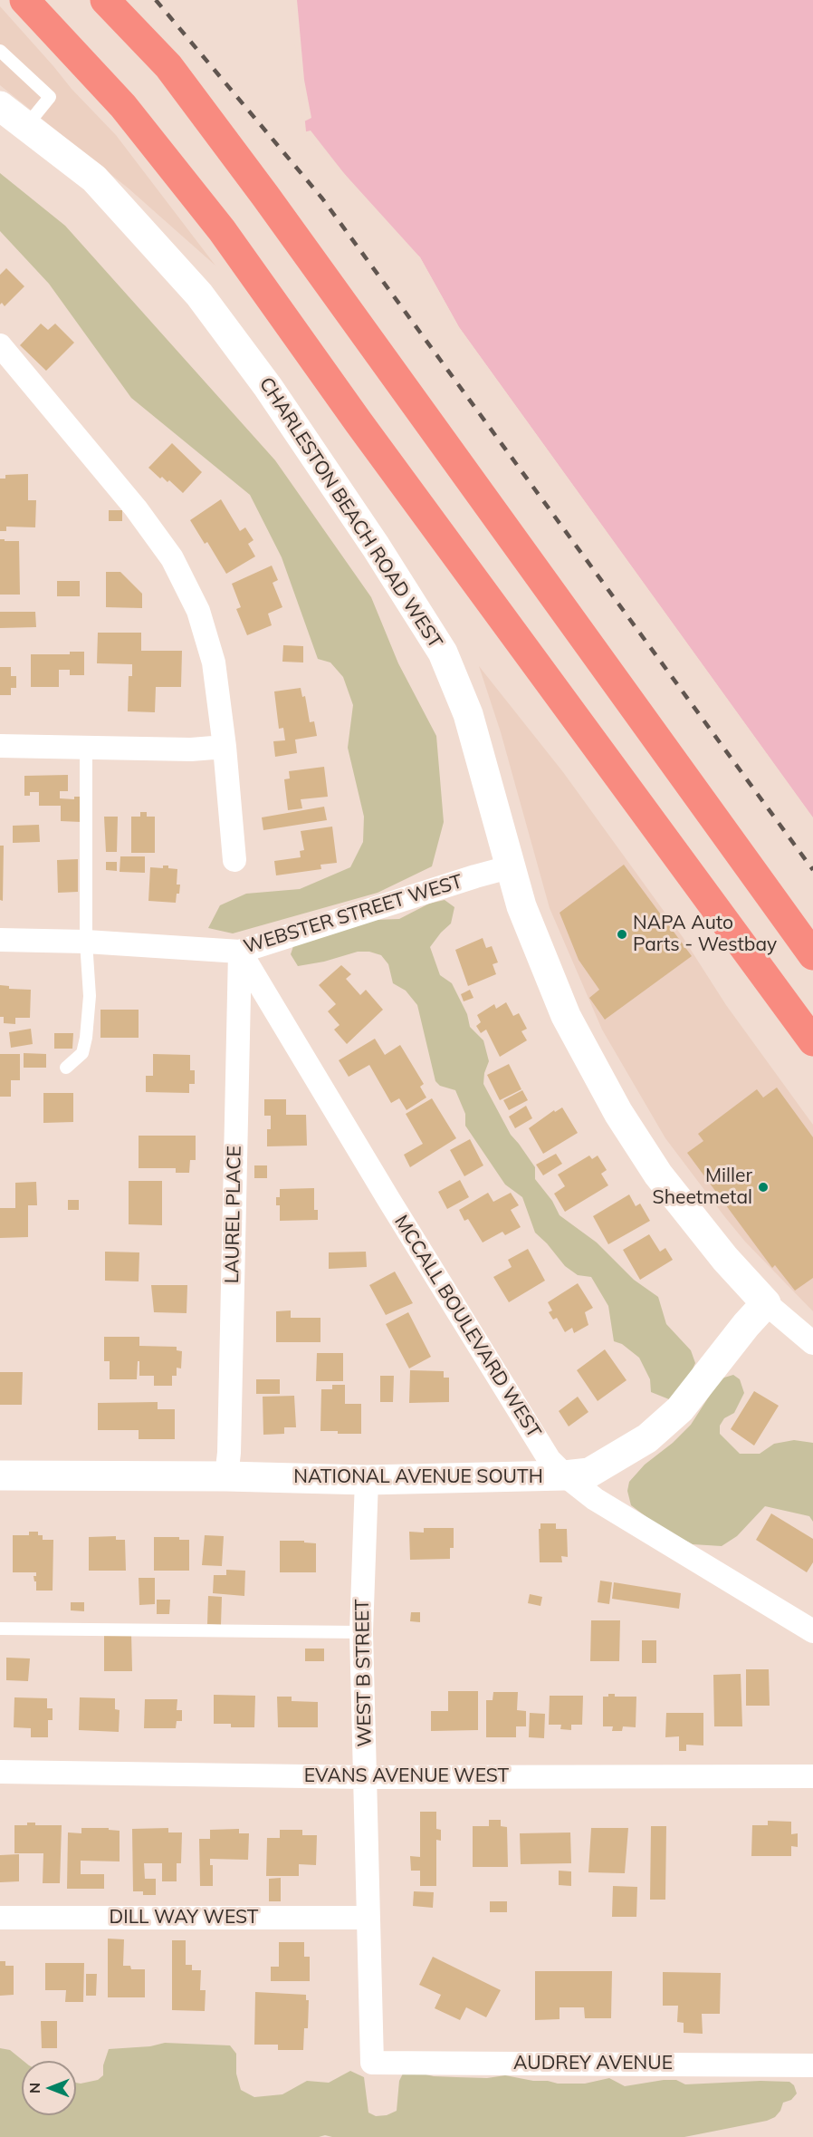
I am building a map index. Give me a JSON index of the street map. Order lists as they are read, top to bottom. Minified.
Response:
{"streets":{"main road":["CHARLESTON BEACH ROAD WEST","NATIONAL AVENUE SOUTH"],"street":["WEBSTER STREET WEST","LAUREL PLACE","MCCALL BOULEVARD WEST","WEST B STREET","EVANS AVENUE WEST","DILL WAY WEST","AUDREY AVENUE"]},"crossings":[["CHARLESTON BEACH ROAD WEST","WEBSTER STREET WEST"],["CHARLESTON BEACH ROAD WEST","NATIONAL AVENUE SOUTH"],["WEBSTER STREET WEST","LAUREL PLACE"],["WEBSTER STREET WEST","MCCALL BOULEVARD WEST"],["LAUREL PLACE","MCCALL BOULEVARD WEST"],["LAUREL PLACE","NATIONAL AVENUE SOUTH"],["MCCALL BOULEVARD WEST","NATIONAL AVENUE SOUTH"],["NATIONAL AVENUE SOUTH","WEST B STREET"],["WEST B STREET","EVANS AVENUE WEST"],["WEST B STREET","DILL WAY WEST"],["WEST B STREET","AUDREY AVENUE"]],"places":["NAPA Auto Parts - Westbay","Miller Sheetmetal"],"north":"left"}
